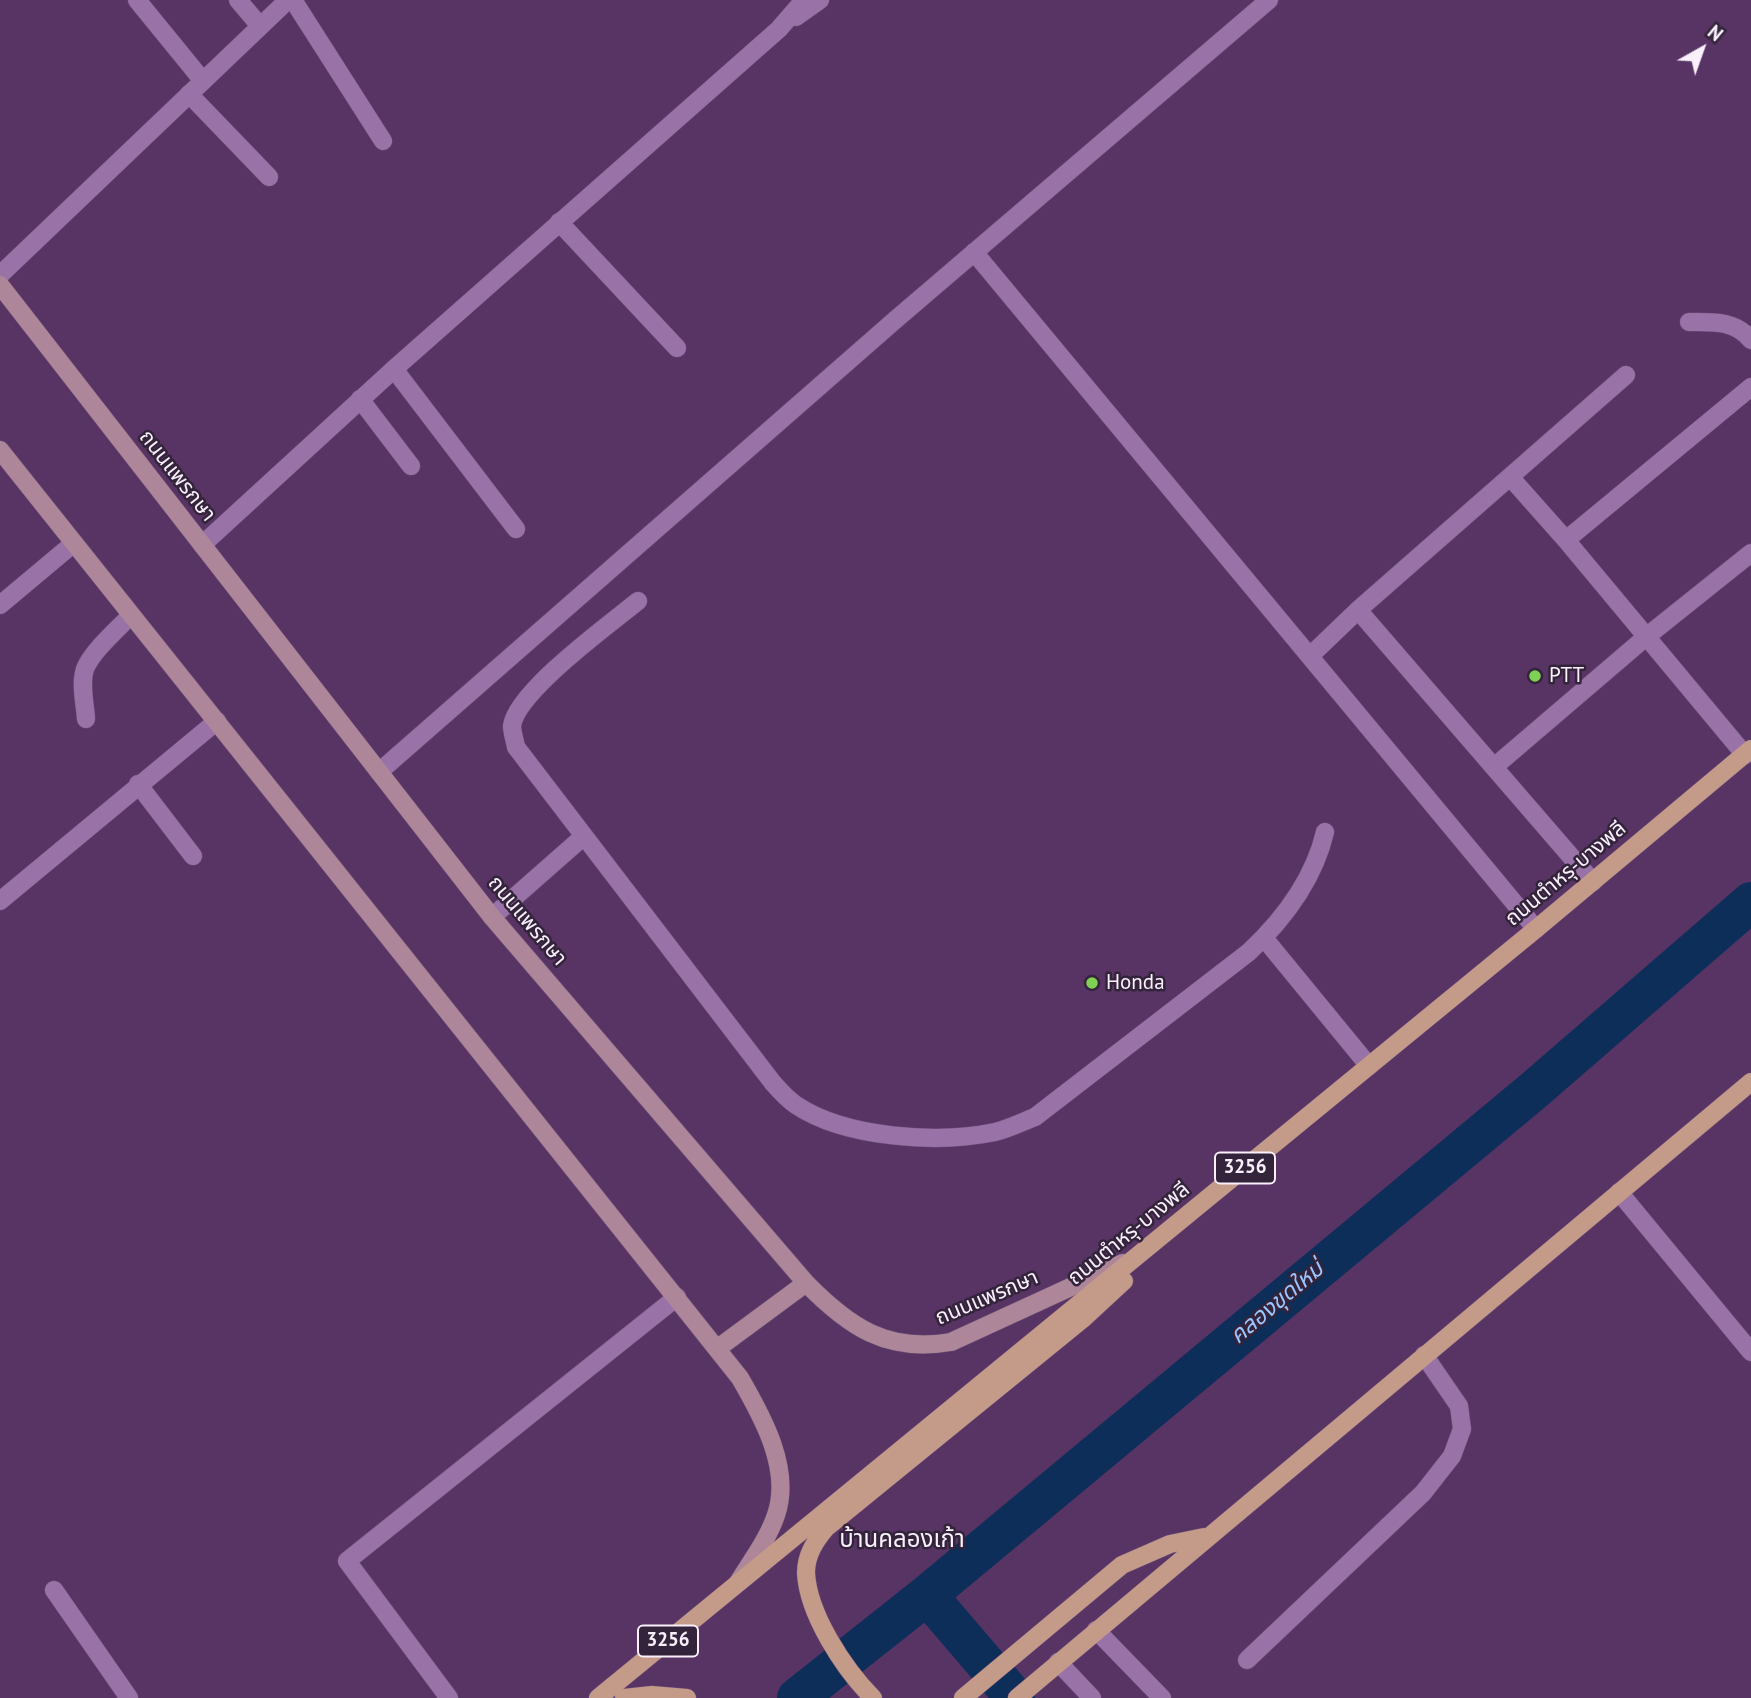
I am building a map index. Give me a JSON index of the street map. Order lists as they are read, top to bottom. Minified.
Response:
{"streets":{"main road":["ถนนแพรกษา","ถนนตำหรุ-บางพลี","3256"]},"crossings":[["ถนนแพรกษา","ถนนตำหรุ-บางพลี"]],"districts":["บ้านคลองเก้า"],"water":["คลองขุดใหม่"],"places":["PTT","Honda"],"north":"top right"}
